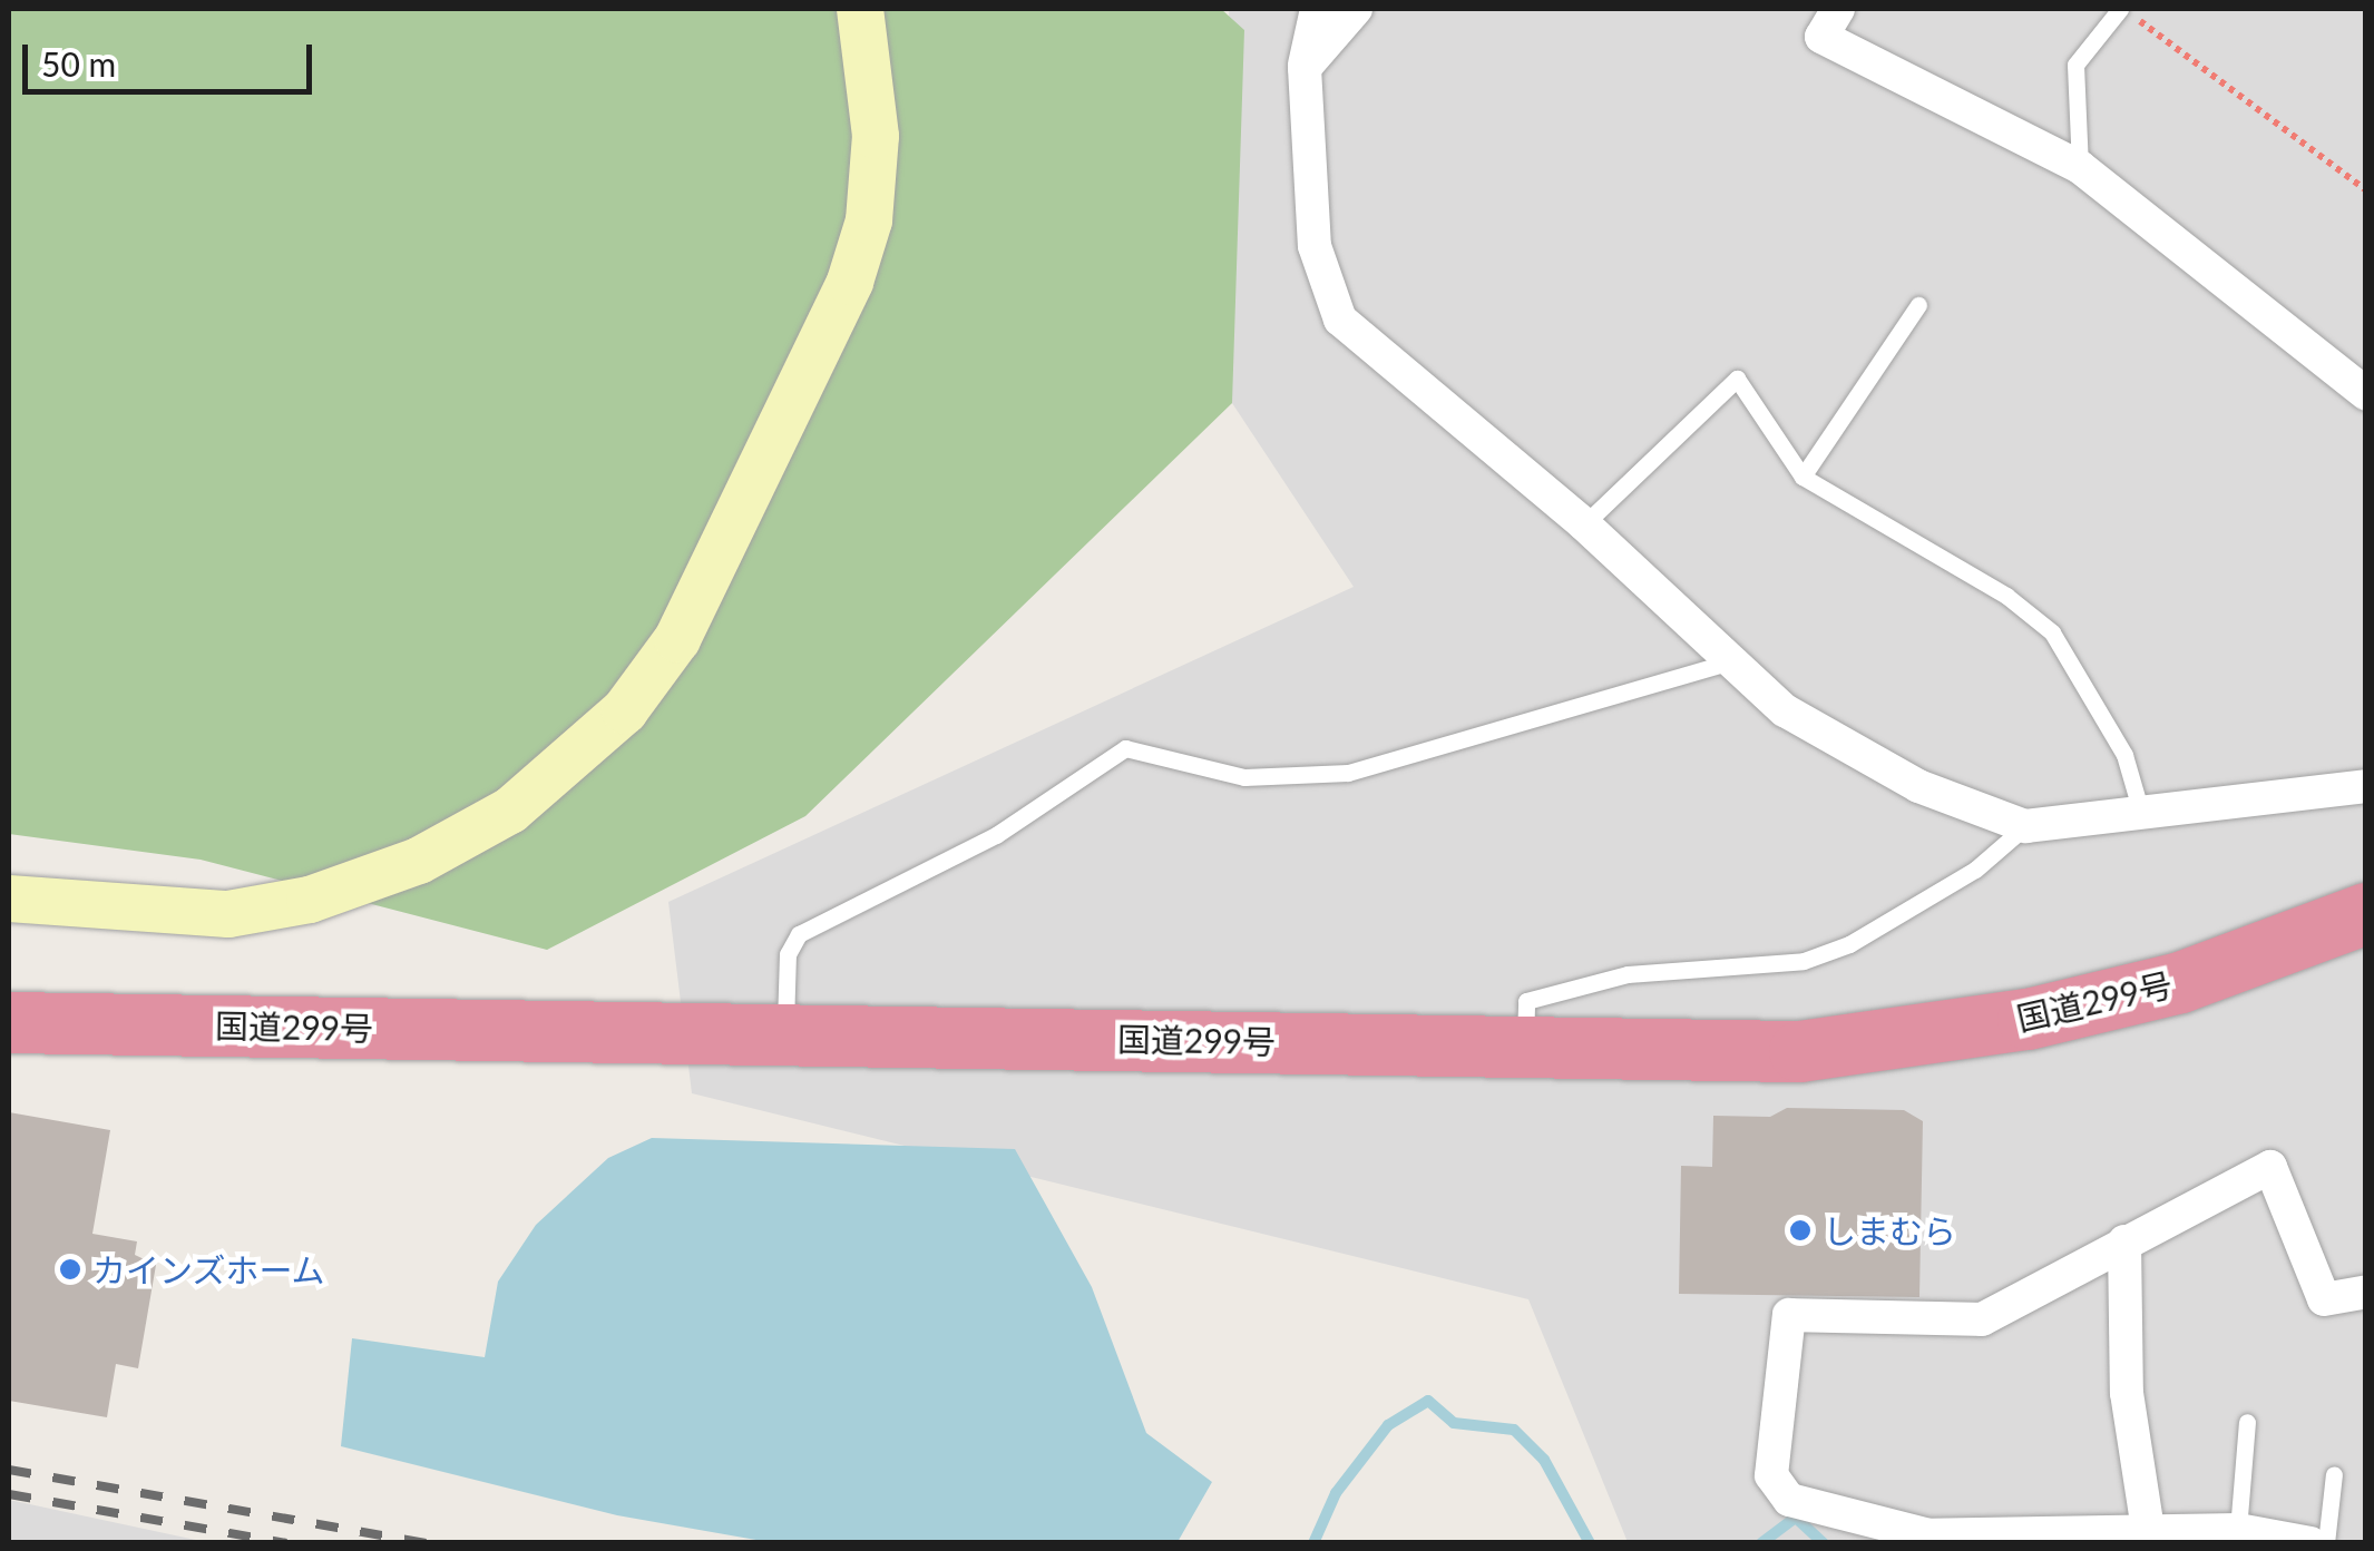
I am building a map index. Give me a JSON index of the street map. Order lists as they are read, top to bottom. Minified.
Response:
{"streets":{"highway":["国道299号"]},"places":["しまむら","カインズホーム"],"scale_bar":"50 m"}
